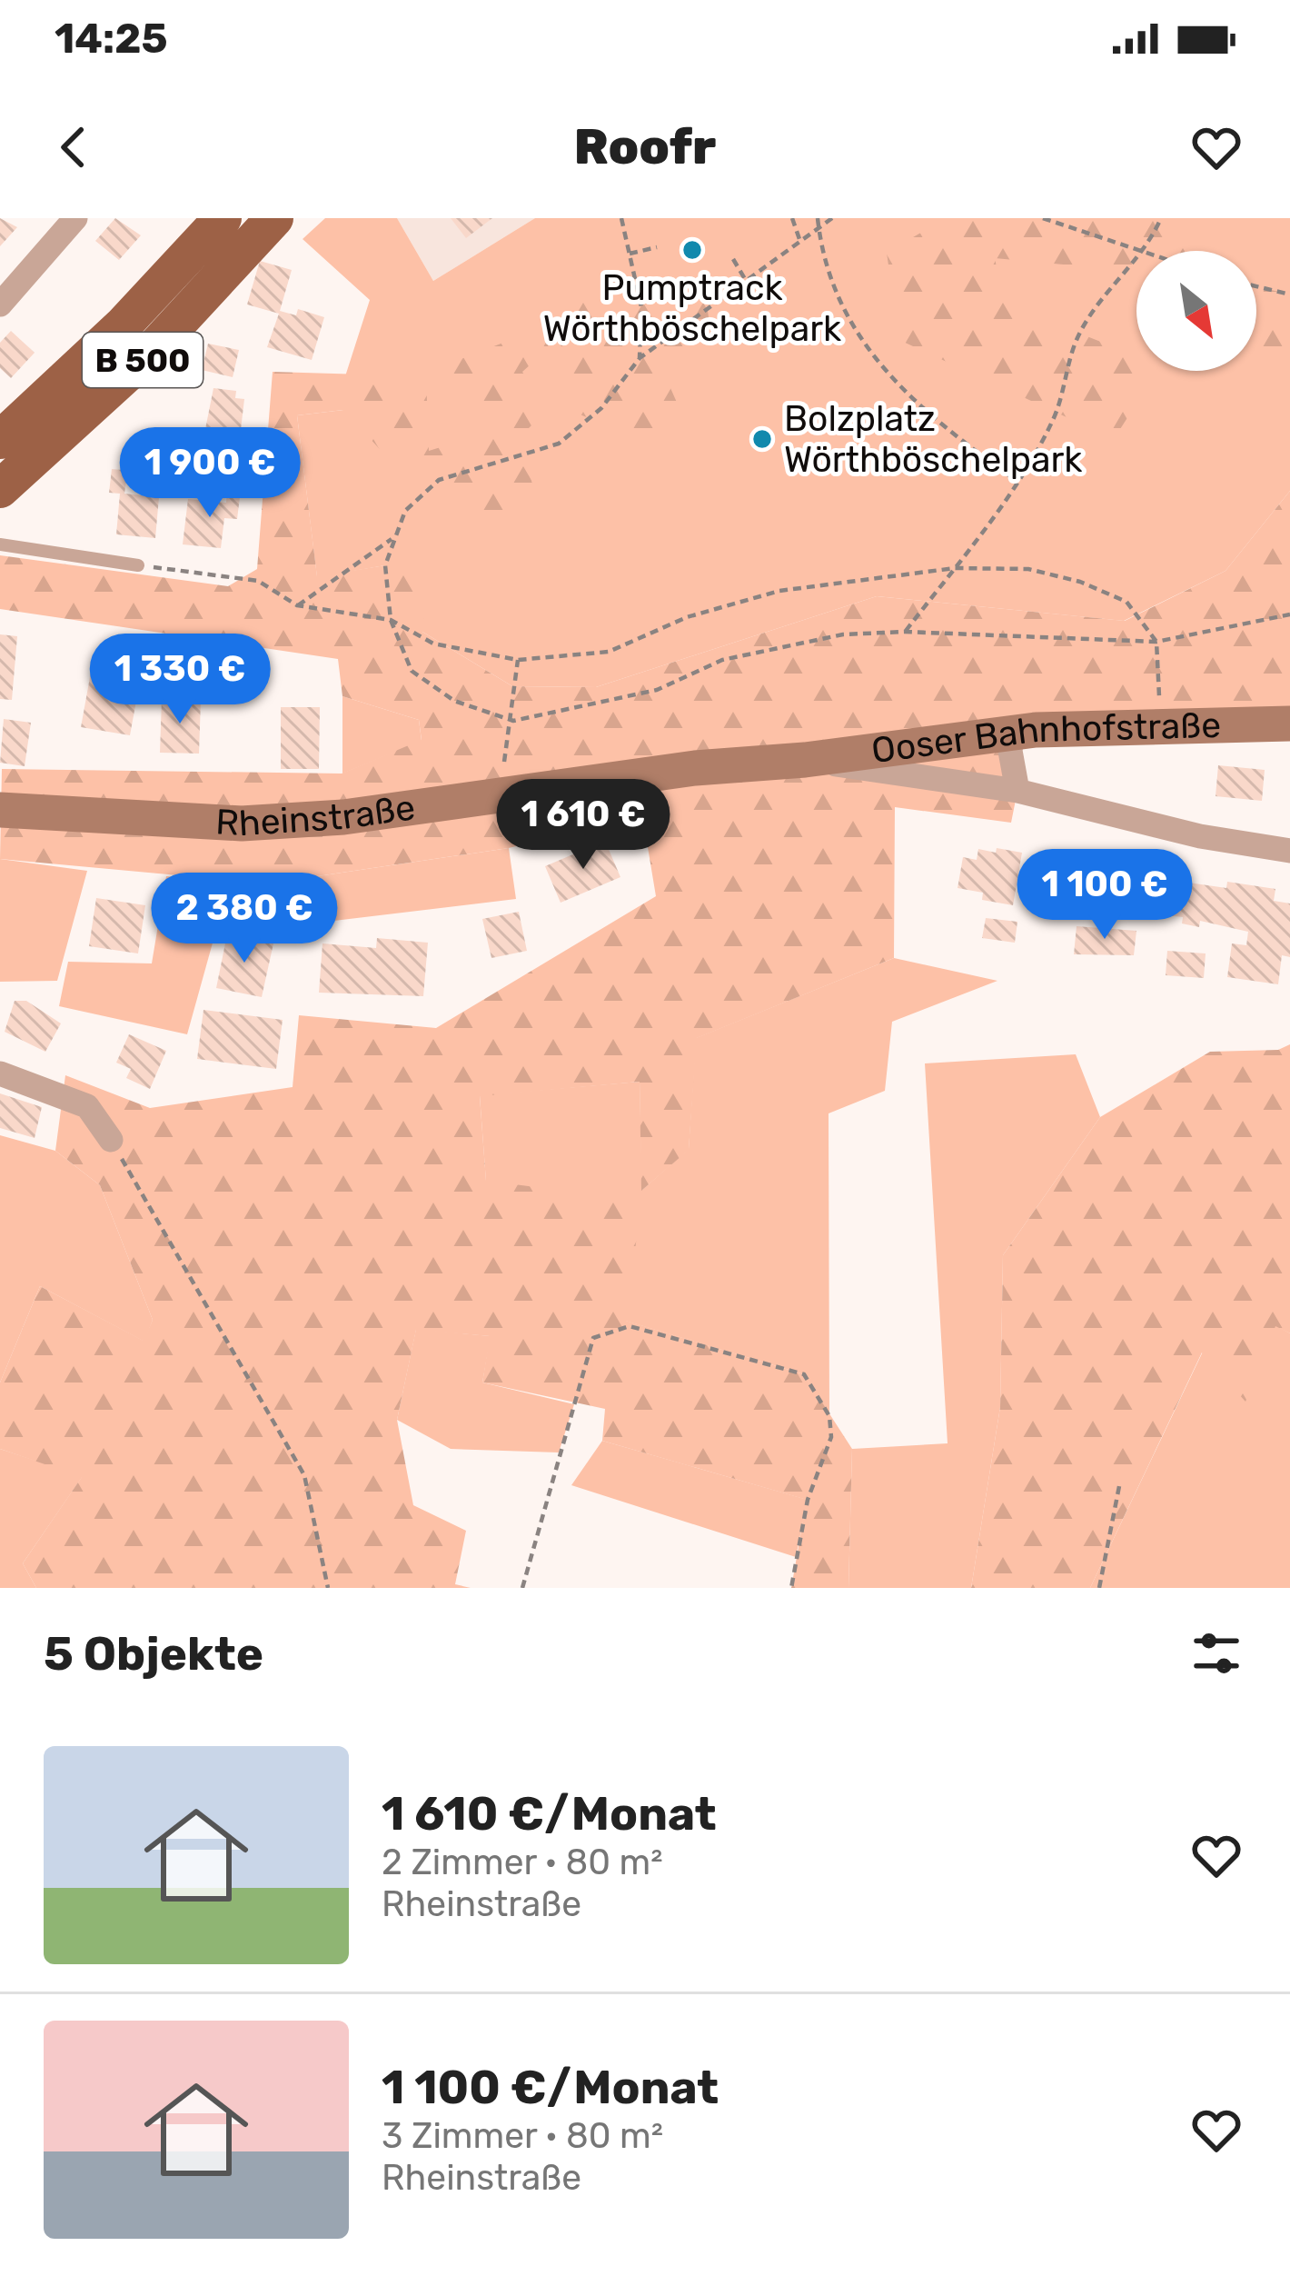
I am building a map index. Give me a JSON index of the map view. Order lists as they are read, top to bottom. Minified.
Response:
{"streets":{"main road":["B 500"],"street":["Ooser Bahnhofstraße","Rheinstraße"]},"crossings":[["Ooser Bahnhofstraße","Rheinstraße"]],"places":["Pumptrack Wörthböschelpark","Bolzplatz Wörthböschelpark"],"north":"bottom right","page":{"status":"14:25","header":"Roofr","price":["1 900 €","1 330 €","1 610 €","1 100 €","2 380 €"],"heading":"5 Objekte","list":[{"name":"1 610 €/Monat","note":"2 Zimmer · 80 m² · Rheinstraße"},{"name":"1 100 €/Monat","note":"3 Zimmer · 80 m² · Rheinstraße"}]}}
